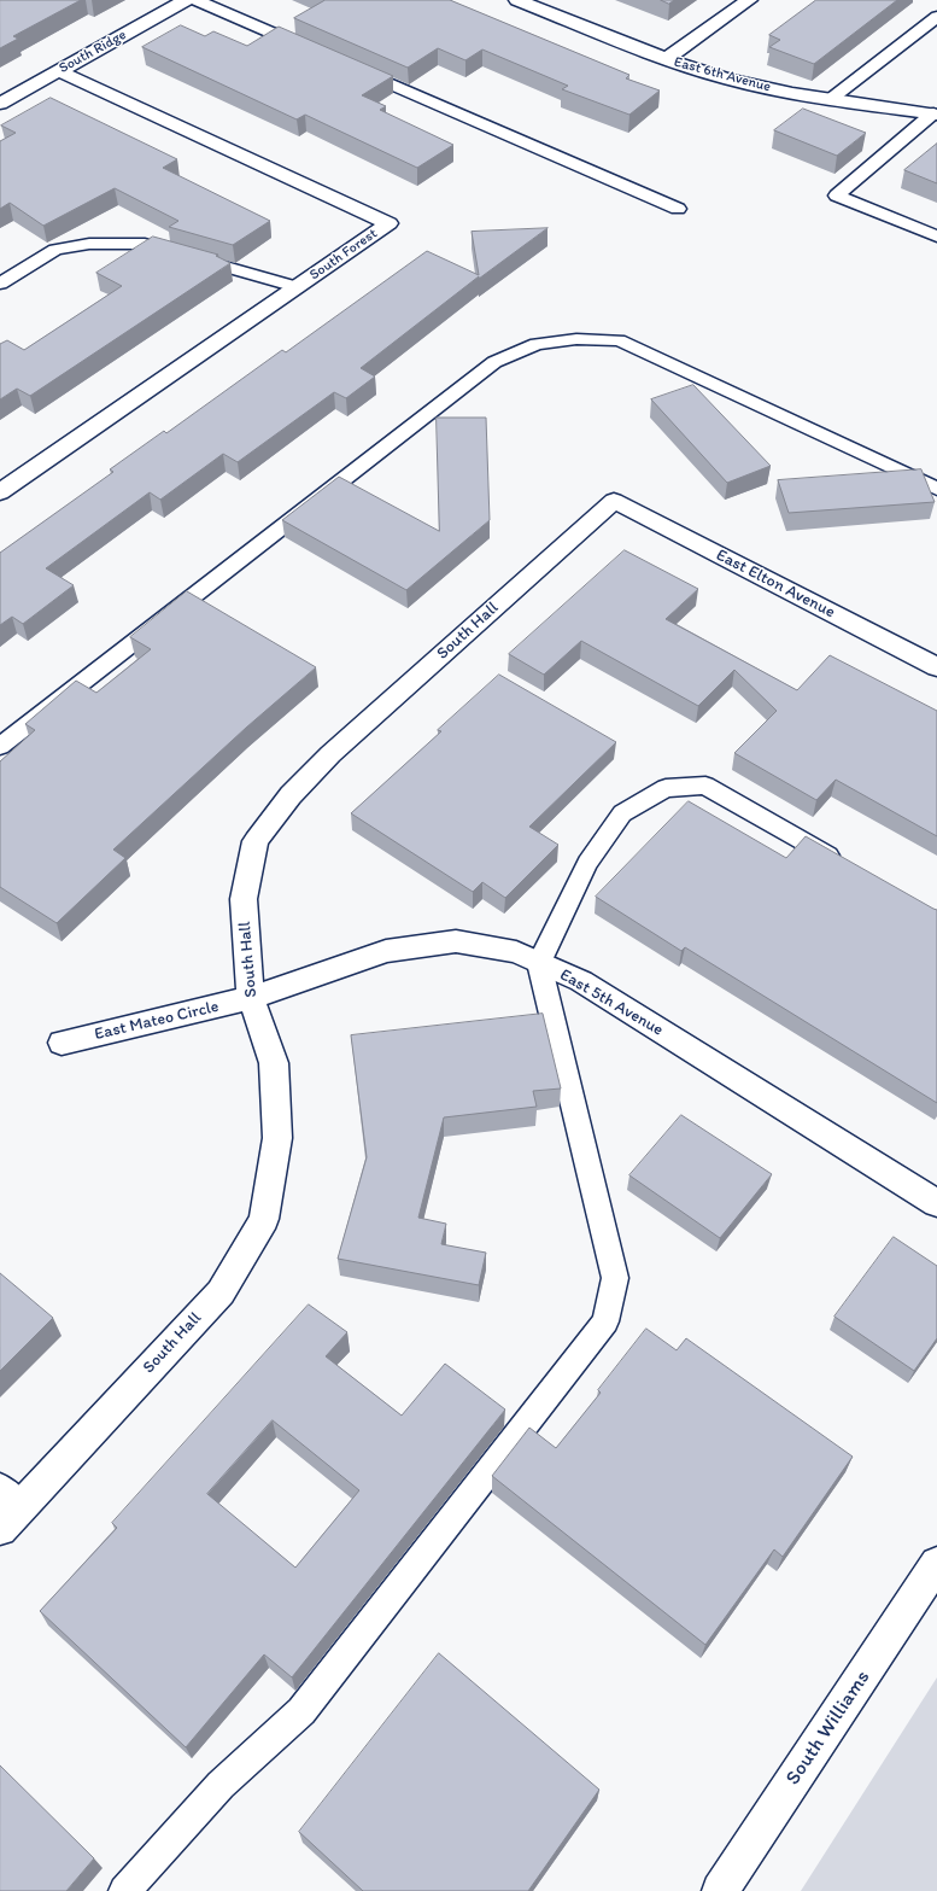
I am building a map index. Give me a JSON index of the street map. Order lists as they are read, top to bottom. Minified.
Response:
{"streets":{"street":["South Ridge","East 6th Avenue","South Forest","East Elton Avenue","South Hall","East 5th Avenue","East Mateo Circle","South Williams"]},"crossings":[["South Ridge","South Forest"],["East Elton Avenue","South Hall"],["South Hall","East 5th Avenue"],["South Hall","East Mateo Circle"],["East 5th Avenue","East Mateo Circle"]]}
